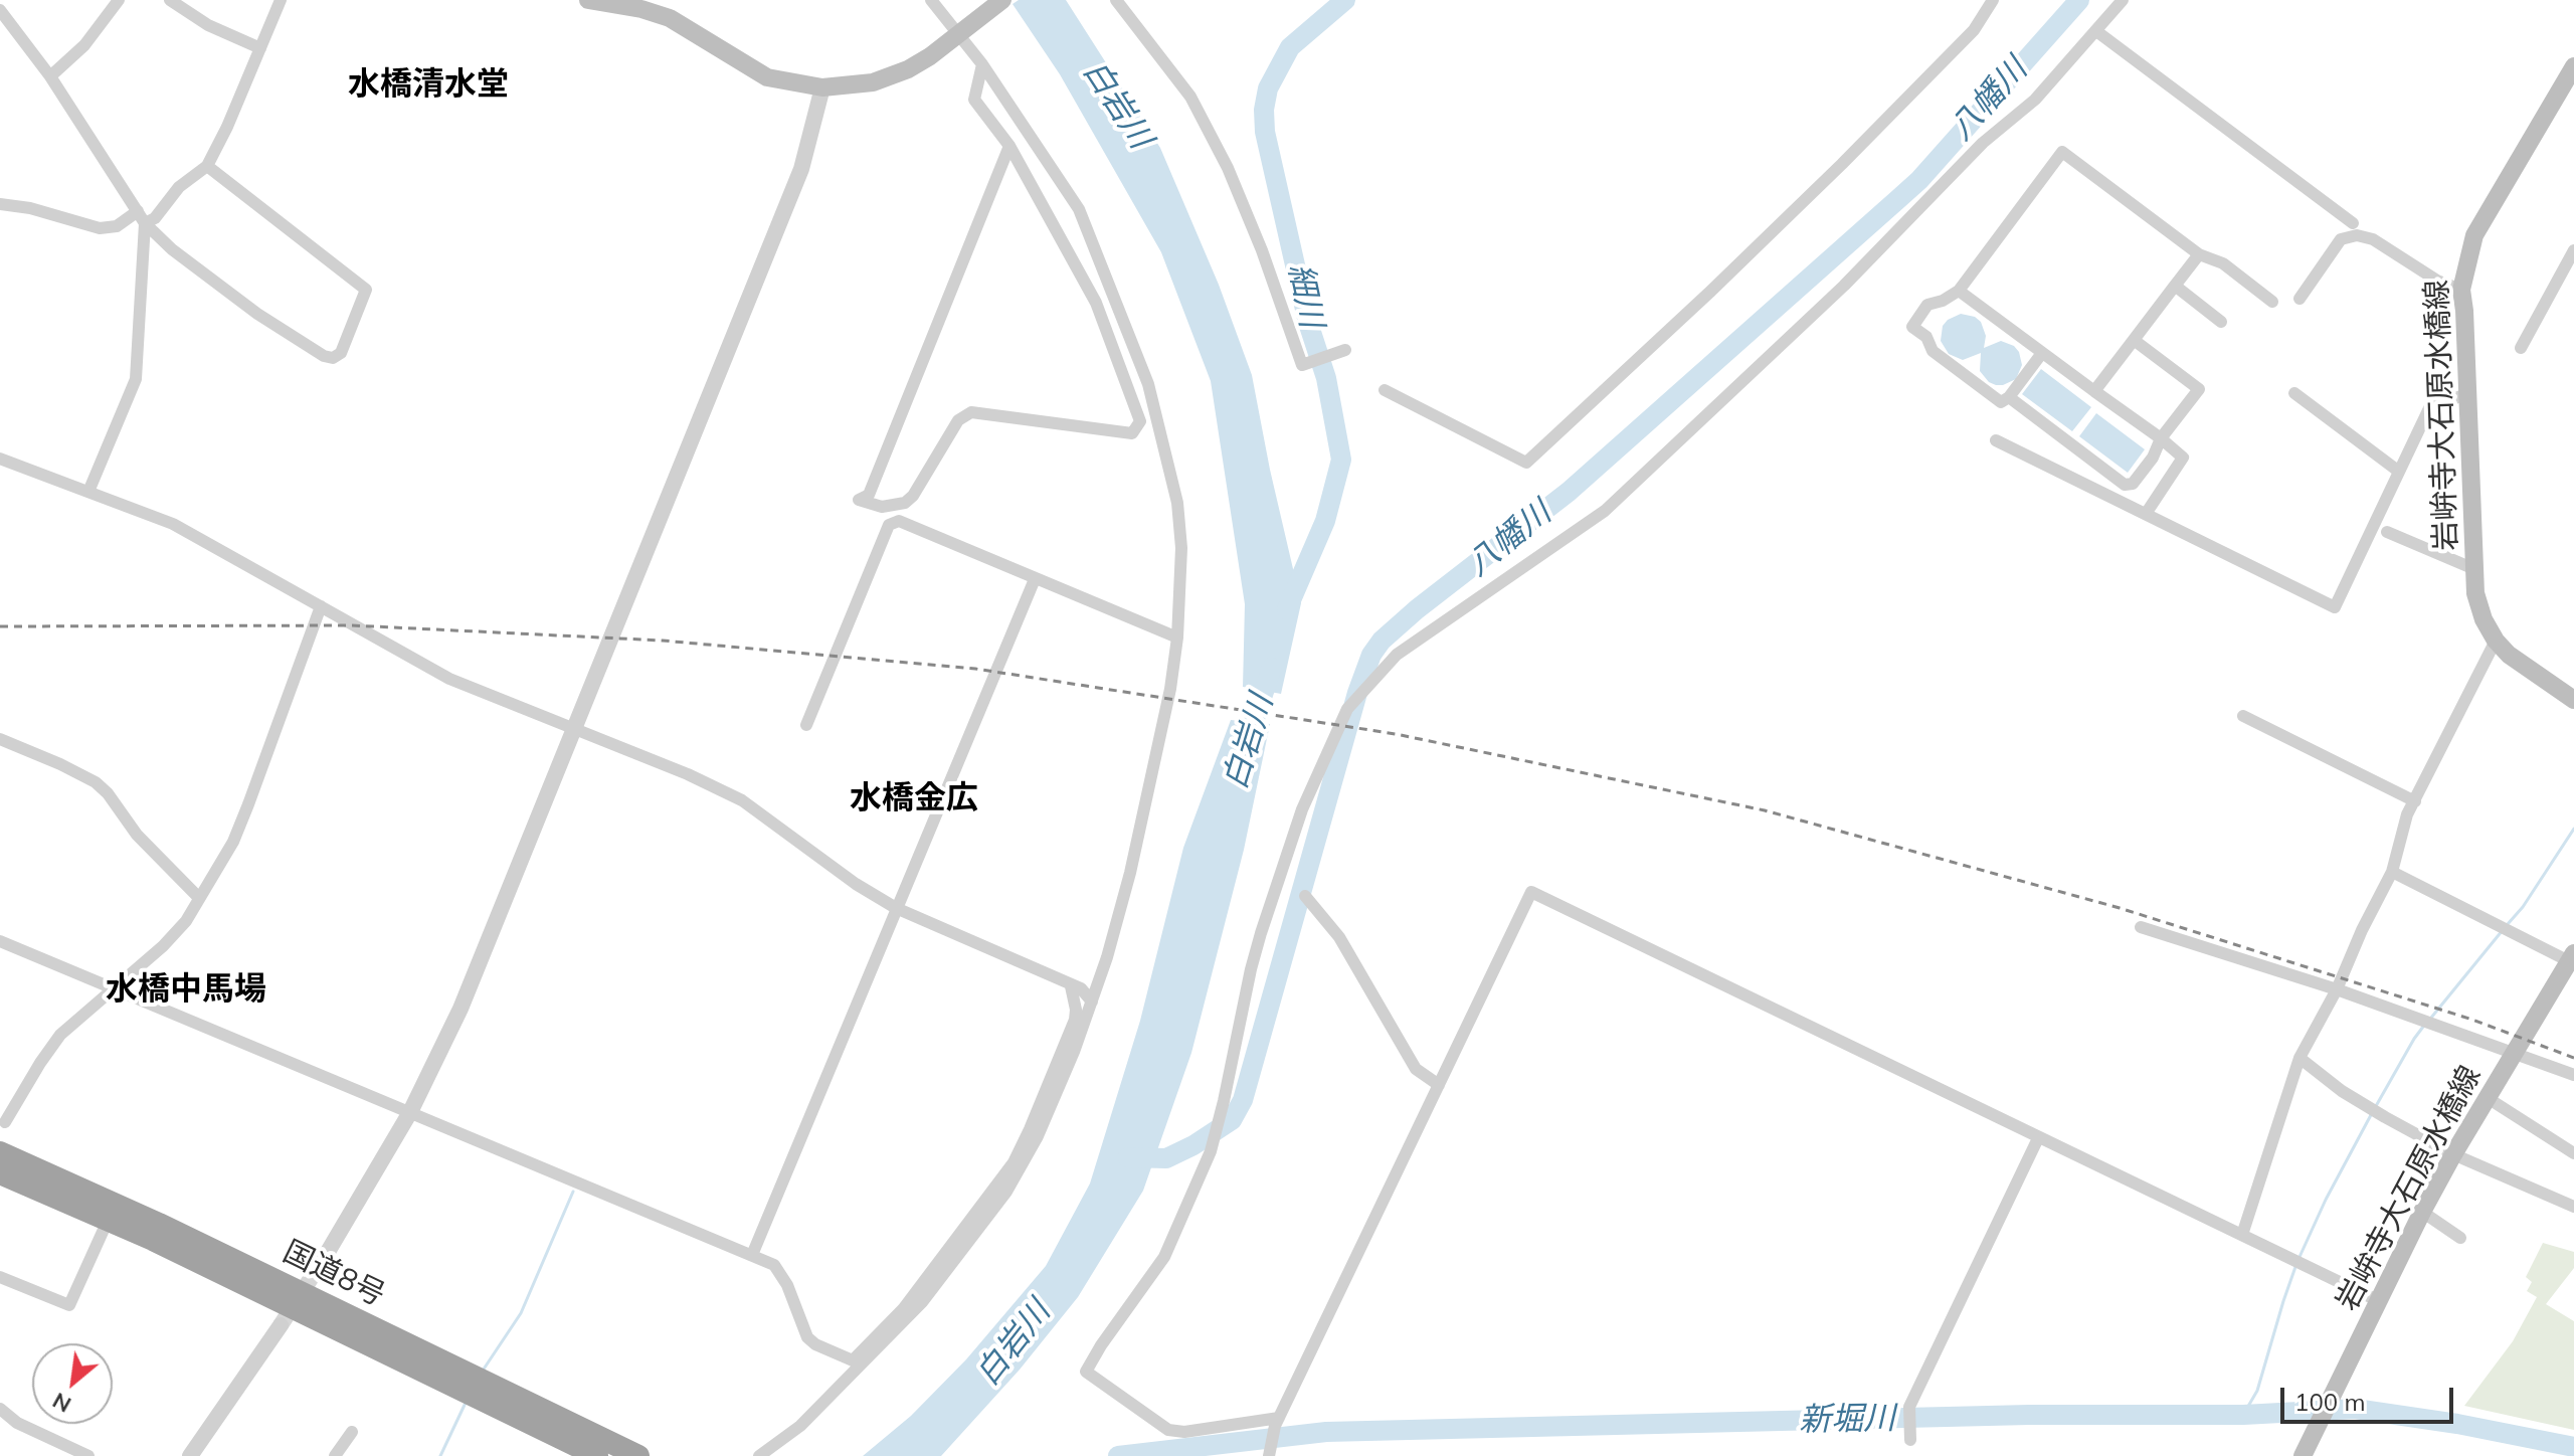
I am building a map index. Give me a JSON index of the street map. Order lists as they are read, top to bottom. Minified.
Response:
{"streets":{"highway":["国道8号"],"main road":["岩峅寺大石原水橋線"]},"districts":["水橋清水堂","水橋金広","水橋中馬場"],"water":["八幡川","白岩川","細川","新堀川"],"scale_bar":"100 m","north":"bottom left"}
